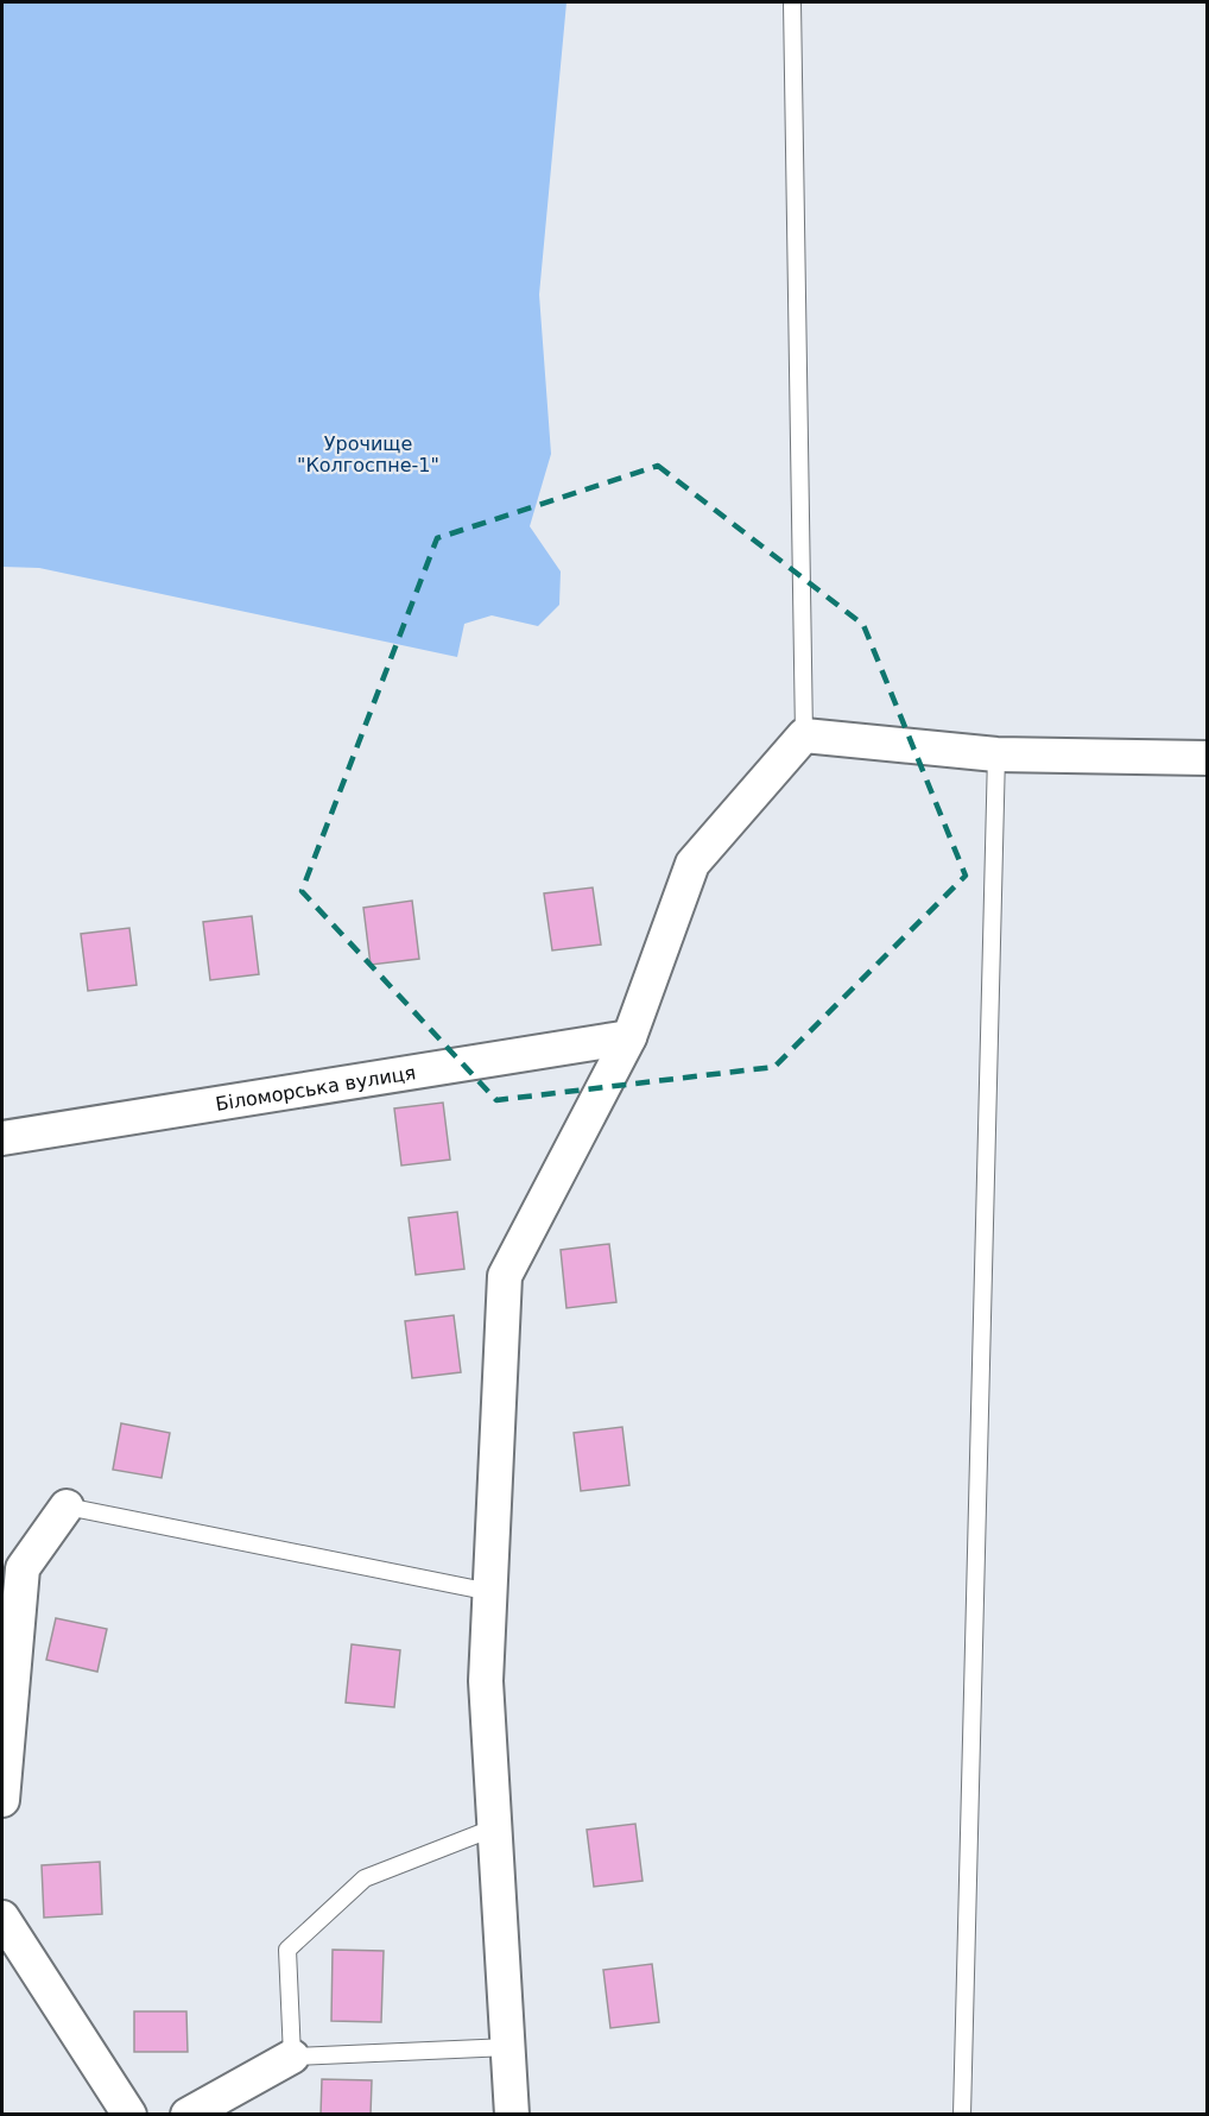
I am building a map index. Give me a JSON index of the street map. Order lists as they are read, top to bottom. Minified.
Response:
{"streets":{"street":["Біломорська вулиця"]},"parks":["Урочище \"Колгоспне-1\""]}
